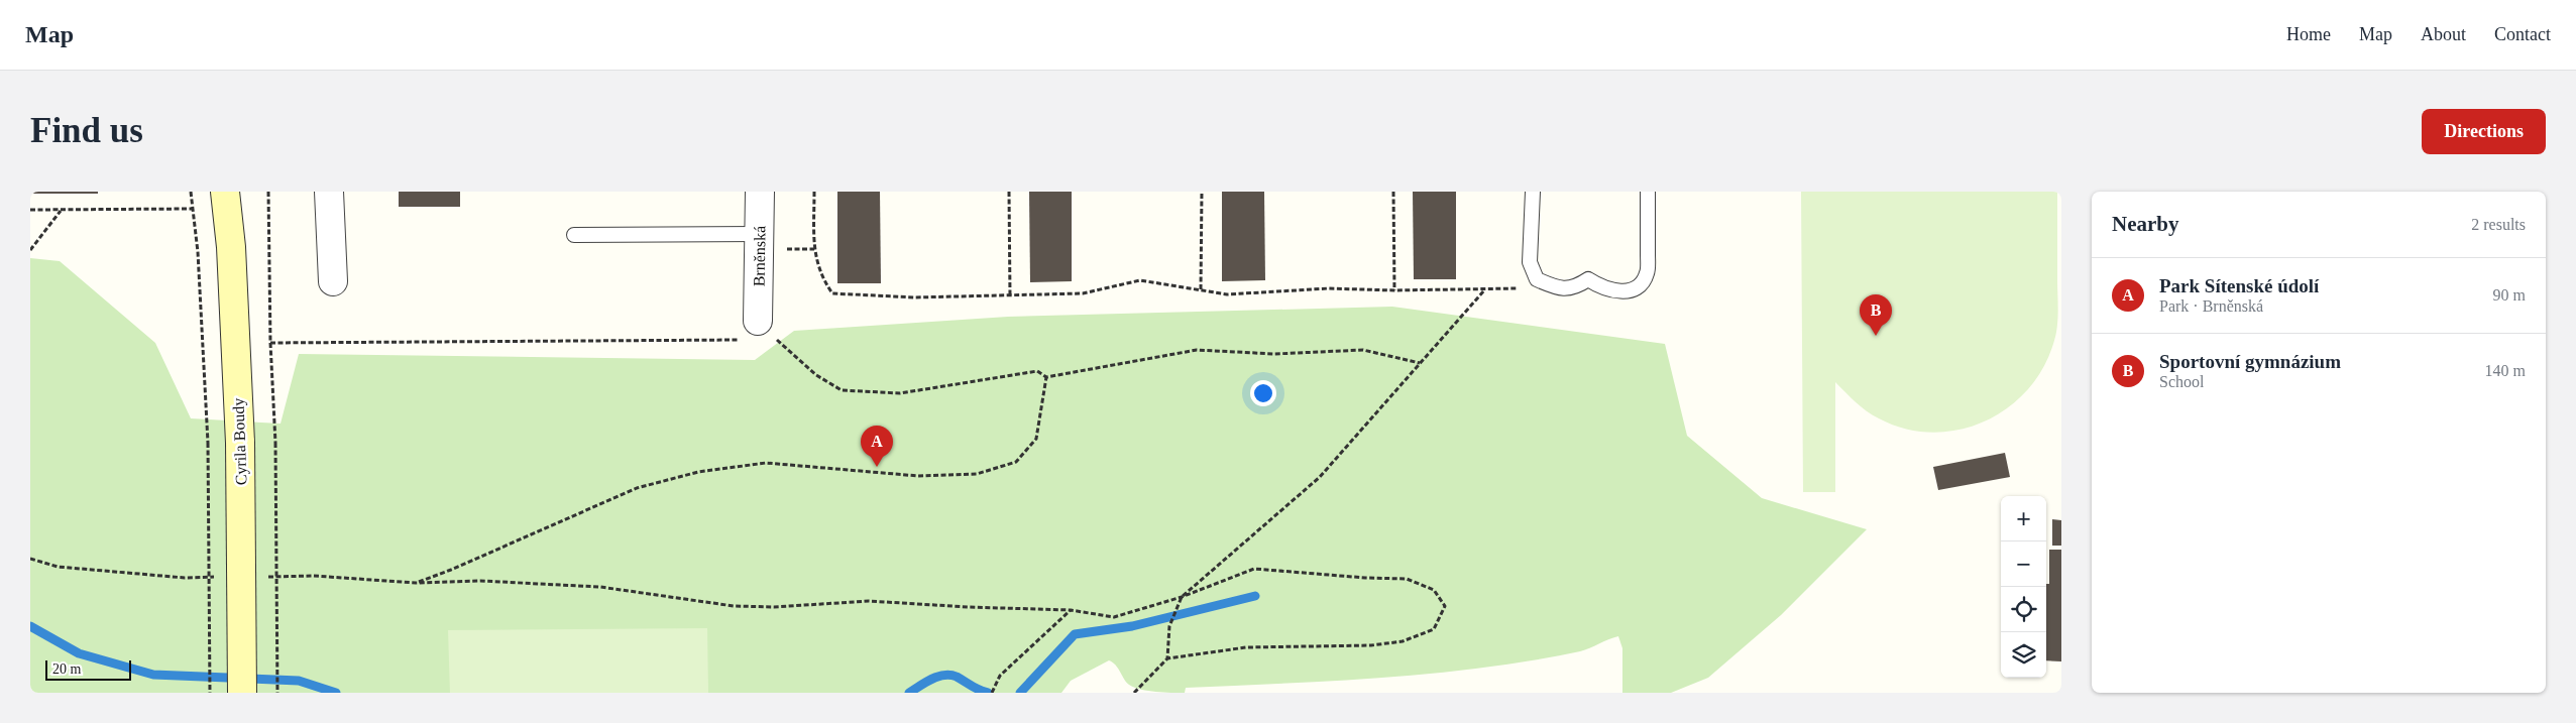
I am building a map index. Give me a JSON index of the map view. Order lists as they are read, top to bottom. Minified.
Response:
{"streets":{"street":["Brněnská","Cyrila Boudy"]},"scale_bar":"20 m","page":{"header":"Map","nav":["Home","Map","About","Contact"],"buttons":"Directions","title":"Find us","heading":["Nearby","2 results"],"list":[{"mark":"A","name":"Park Sítenské údolí","note":"Park · Brněnská","value":"90 m"},{"mark":"B","name":"Sportovní gymnázium","note":"School","value":"140 m"}],"pins":["B","A"],"map_buttons":["+","−"],"scale":"20 m"}}
